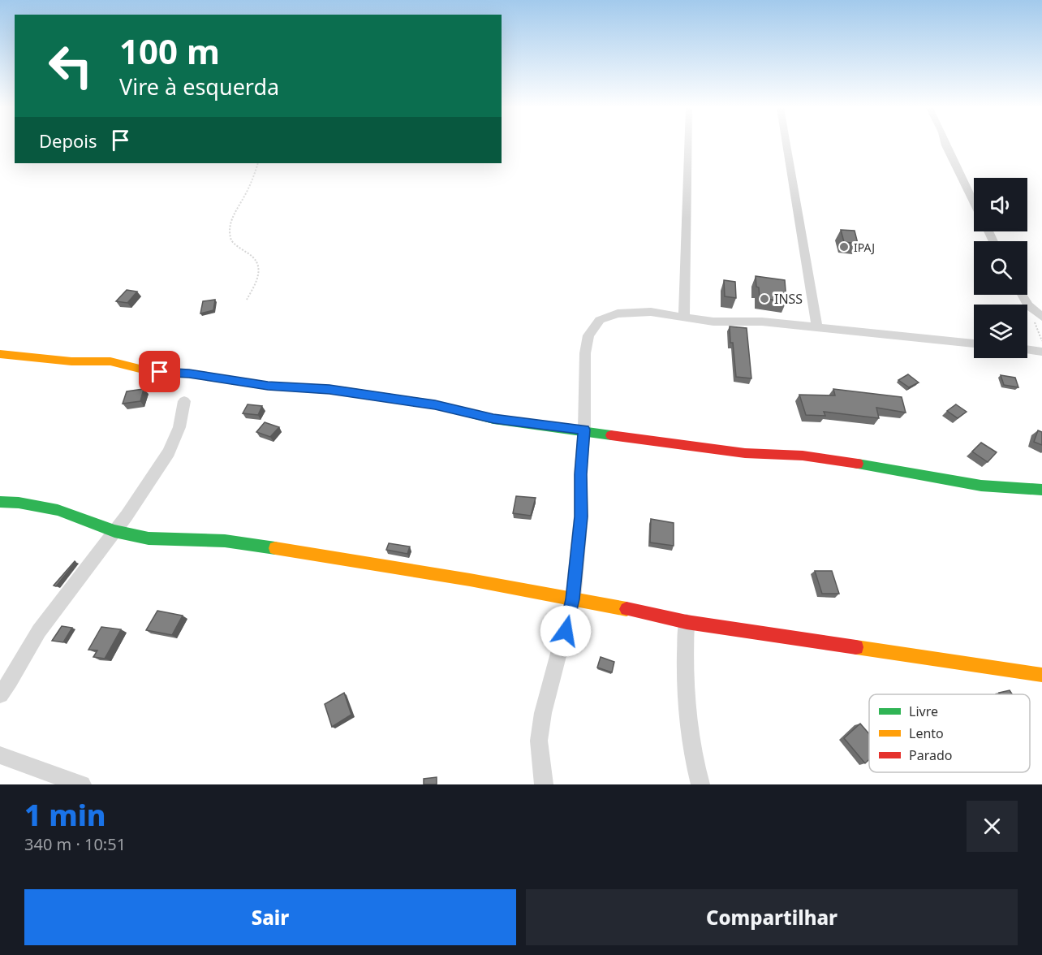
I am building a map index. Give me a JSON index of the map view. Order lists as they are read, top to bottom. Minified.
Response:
{"places":["IPAJ","INSS"],"legend":["Livre","Lento","Parado"],"page":{"turn":["100 m","Vire à esquerda"],"then":"Depois","heading":["1 min","340 m · 10:51"],"buttons":["Sair","Compartilhar"]}}
